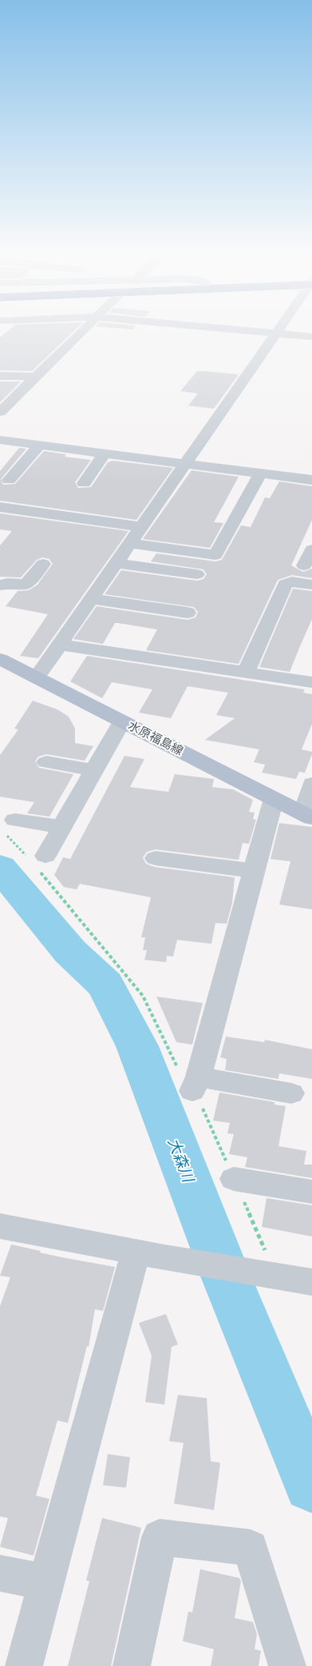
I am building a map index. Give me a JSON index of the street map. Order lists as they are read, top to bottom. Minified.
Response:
{"streets":{"main road":["水原福島線"]},"water":["大森川"]}
